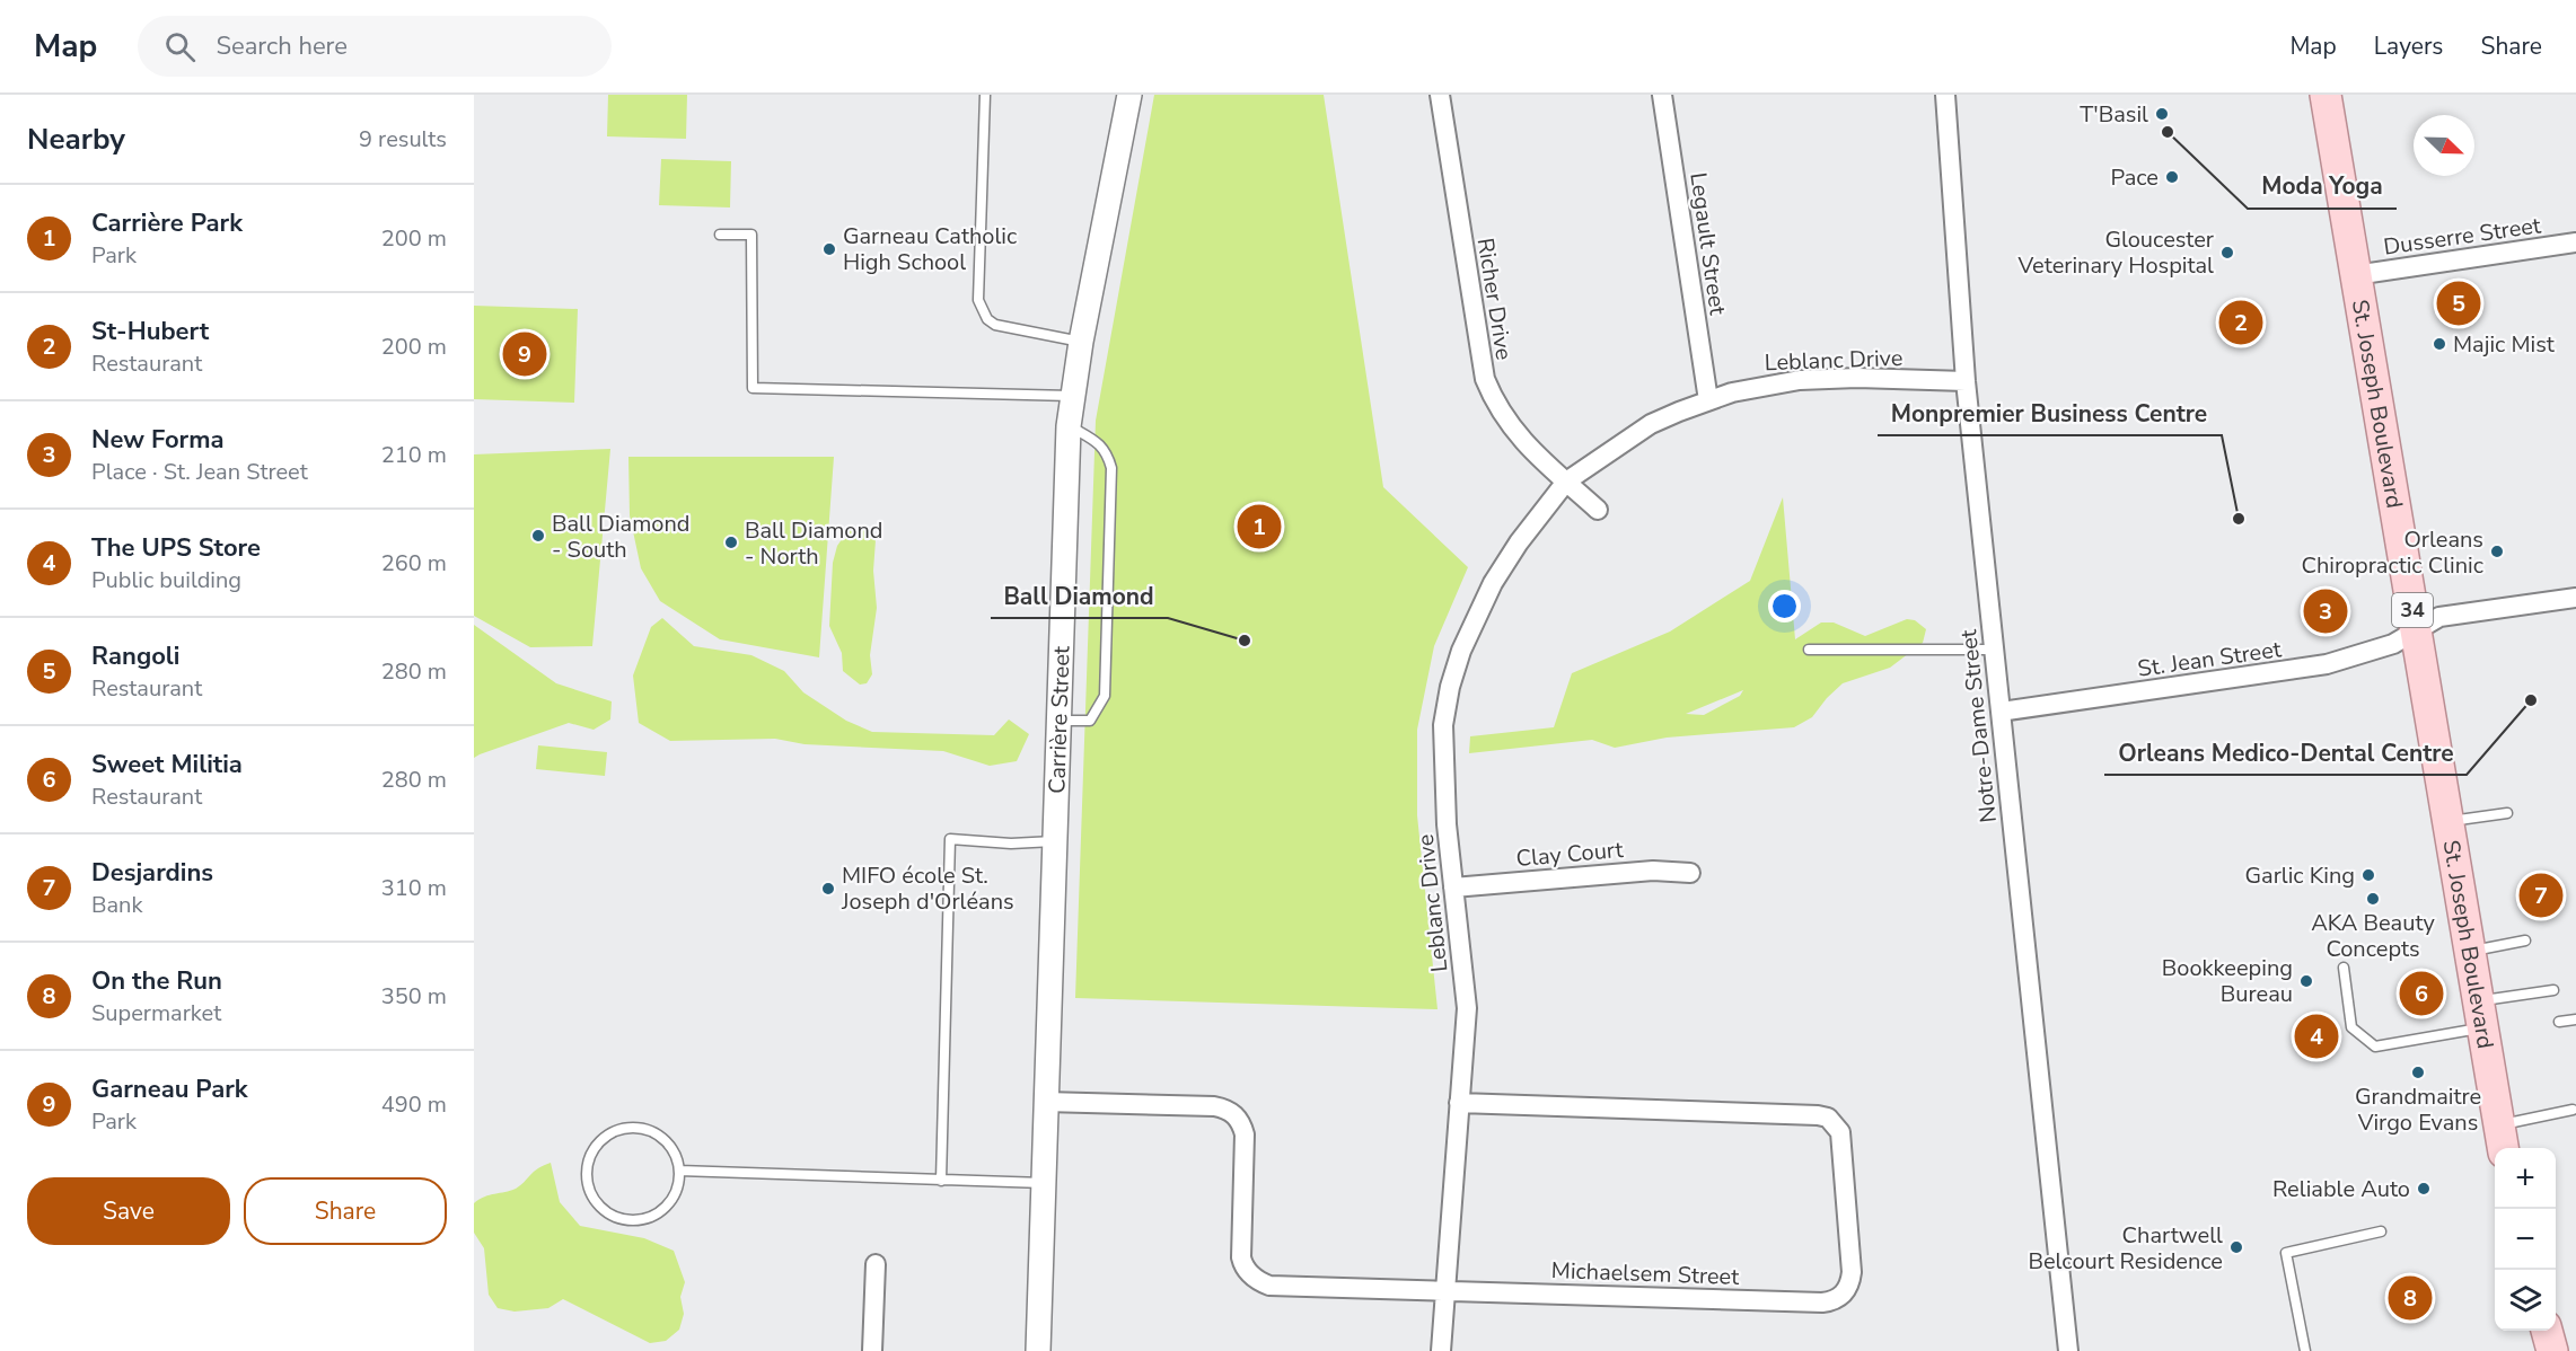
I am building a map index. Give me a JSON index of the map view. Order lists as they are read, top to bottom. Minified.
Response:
{"streets":{"main road":["St. Joseph Boulevard","34"],"street":["Dusserre Street","Legault Street","Richer Drive","Leblanc Drive","St. Jean Street","Carrière Street","Notre-Dame Street","Clay Court","Michaelsem Street"]},"crossings":[["Dusserre Street","St. Joseph Boulevard"],["Legault Street","Leblanc Drive"],["Richer Drive","Leblanc Drive"],["Leblanc Drive","Notre-Dame Street"],["Leblanc Drive","Clay Court"],["Leblanc Drive","Michaelsem Street"],["St. Joseph Boulevard","St. Jean Street"],["St. Jean Street","Notre-Dame Street"],["Carrière Street","Michaelsem Street"]],"places":["T'Basil","Moda Yoga","Pace","Garneau Catholic High School","Gloucester Veterinary Hospital","Majic Mist","Monpremier Business Centre","Ball Diamond - South","Ball Diamond - North","Orleans Chiropractic Clinic","Ball Diamond","Orleans Medico-Dental Centre","Garlic King","MIFO école St. Joseph d'Orléans","AKA Beauty Concepts","Bookkeeping Bureau","Grandmaitre Virgo Evans","Reliable Auto","Chartwell Belcourt Residence"],"north":"bottom right","page":{"header":"Map","search":"Search here","nav":["Map","Layers","Share"],"heading":["Nearby","9 results"],"list":[{"mark":"1","name":"Carrière Park","note":"Park","value":"200 m"},{"mark":"2","name":"St-Hubert","note":"Restaurant","value":"200 m"},{"mark":"3","name":"New Forma","note":"Place · St. Jean Street","value":"210 m"},{"mark":"4","name":"The UPS Store","note":"Public building","value":"260 m"},{"mark":"5","name":"Rangoli","note":"Restaurant","value":"280 m"},{"mark":"6","name":"Sweet Militia","note":"Restaurant","value":"280 m"},{"mark":"7","name":"Desjardins","note":"Bank","value":"310 m"},{"mark":"8","name":"On the Run","note":"Supermarket","value":"350 m"},{"mark":"9","name":"Garneau Park","note":"Park","value":"490 m"}],"pins":["5","2","9","1","3","7","6","4","8"],"map_buttons":["+","−"],"buttons":["Save","Share"]}}
